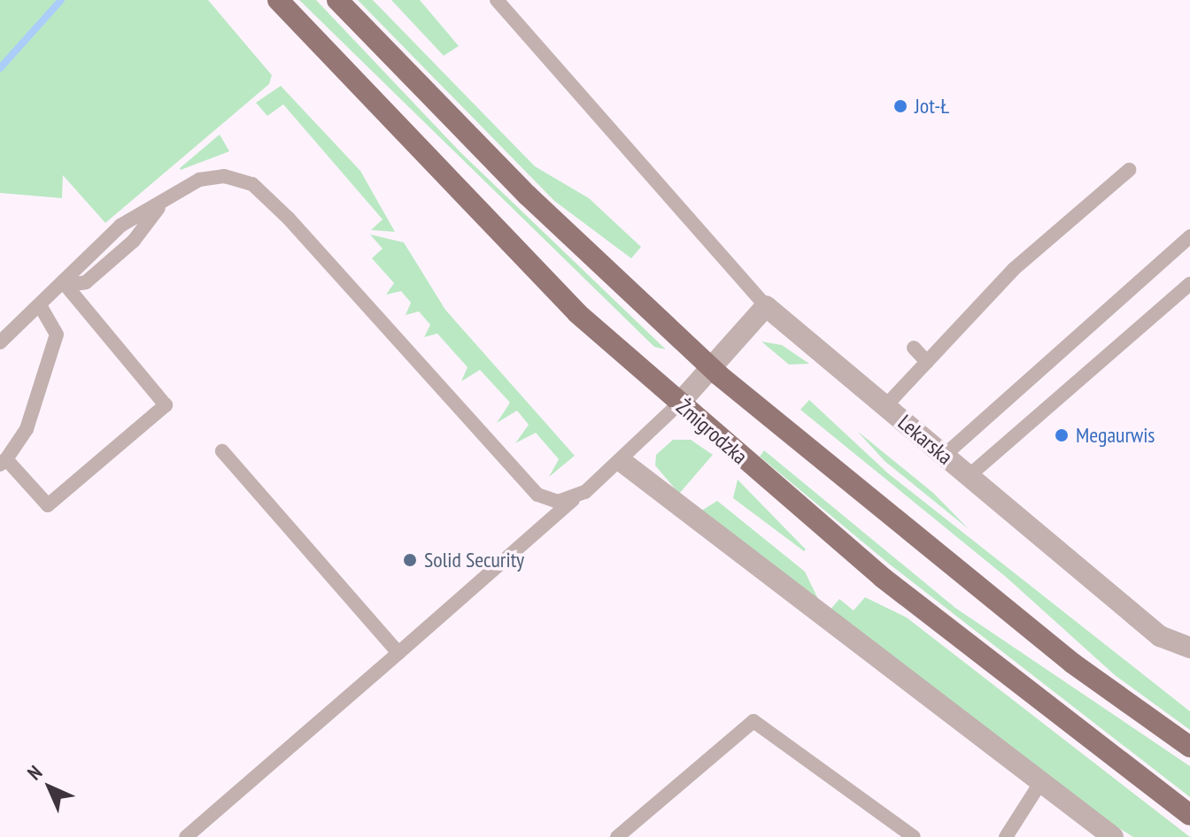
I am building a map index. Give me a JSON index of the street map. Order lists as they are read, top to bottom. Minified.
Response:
{"streets":{"main road":["Żmigrodzka"],"street":["Lekarska"]},"places":["Jot-Ł","Megaurwis","Solid Security"],"north":"top left"}
